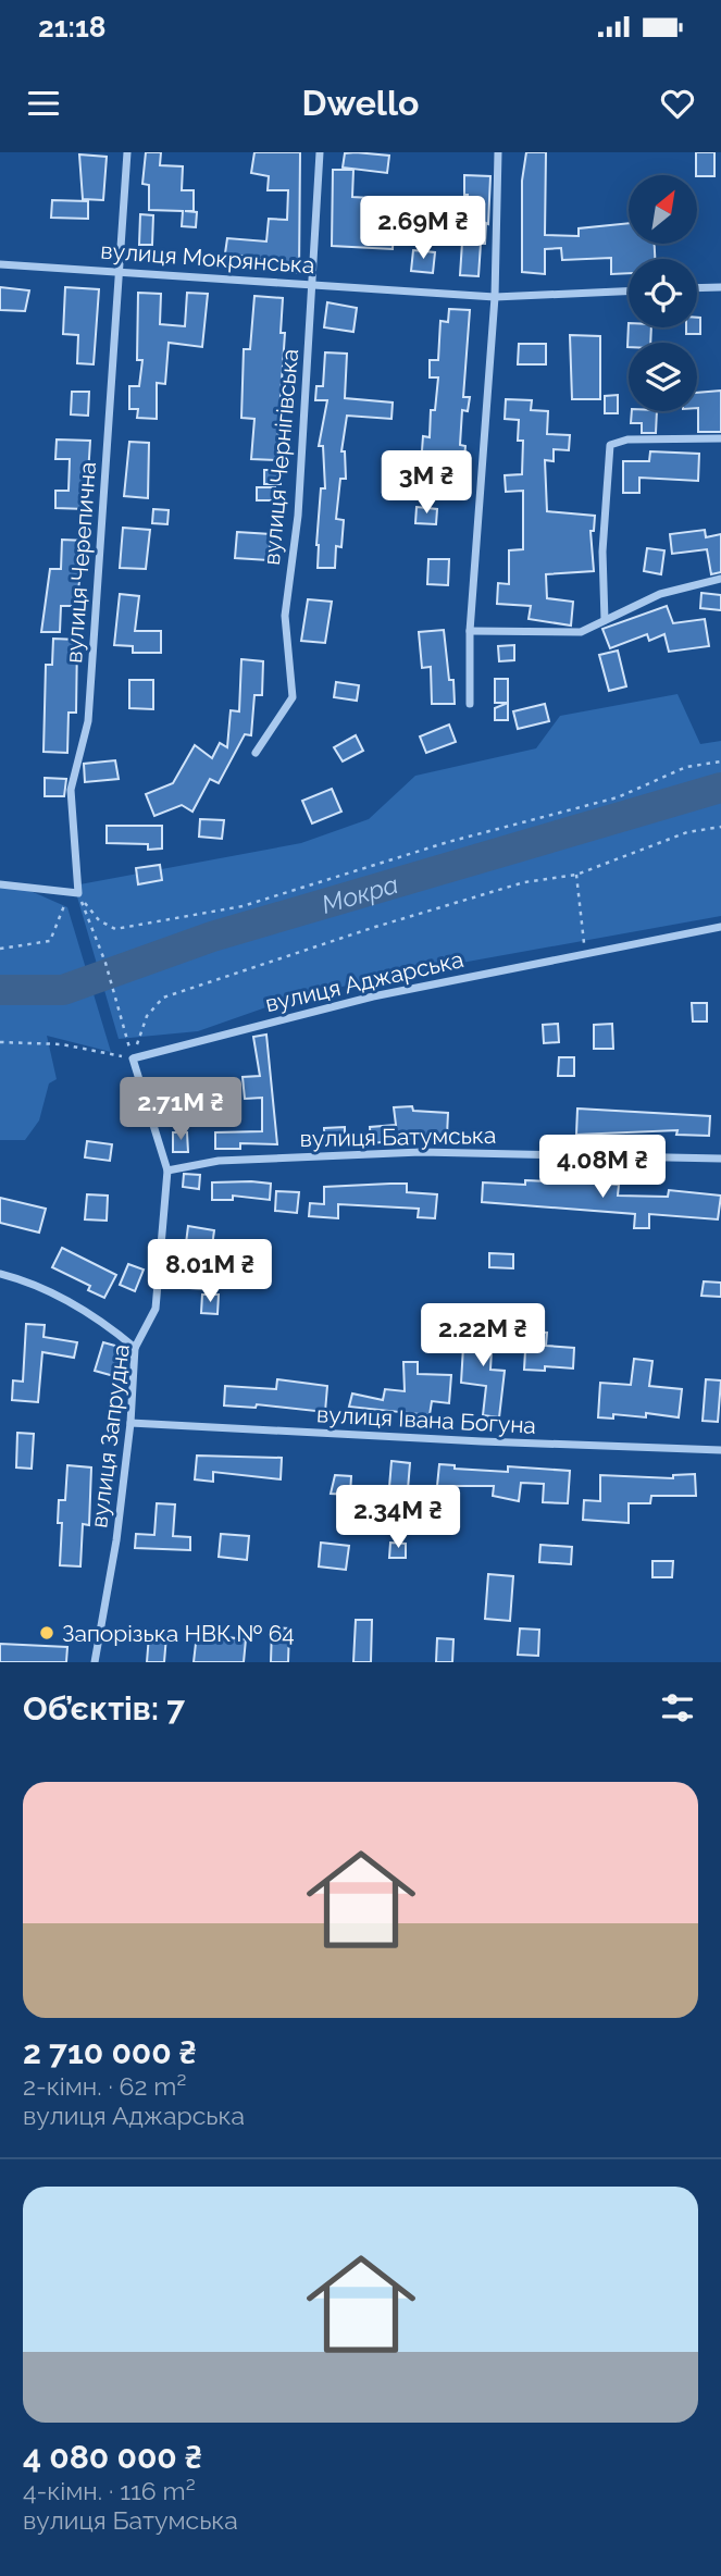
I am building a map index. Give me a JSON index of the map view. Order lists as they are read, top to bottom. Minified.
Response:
{"streets":{"street":["вулиця Мокрянська","вулиця Чернігівська","вулиця Черепична","вулиця Аджарська","вулиця Батумська","вулиця Івана Богуна","вулиця Запрудна"]},"crossings":[["вулиця Мокрянська","вулиця Чернігівська"],["вулиця Мокрянська","вулиця Черепична"],["вулиця Батумська","вулиця Запрудна"],["вулиця Івана Богуна","вулиця Запрудна"]],"water":["Мокра"],"places":["Запорізька НВК № 64"],"north":"top right","page":{"status":"21:18","header":"Dwello","price":["2.69M ₴","3M ₴","2.71M ₴","4.08M ₴","8.01M ₴","2.22M ₴","2.34M ₴"],"heading":"Об’єктів: 7","list":[{"name":"2 710 000 ₴","note":"2-кімн. · 62 m² · вулиця Аджарська"},{"name":"4 080 000 ₴","note":"4-кімн. · 116 m² · вулиця Батумська"}]}}
